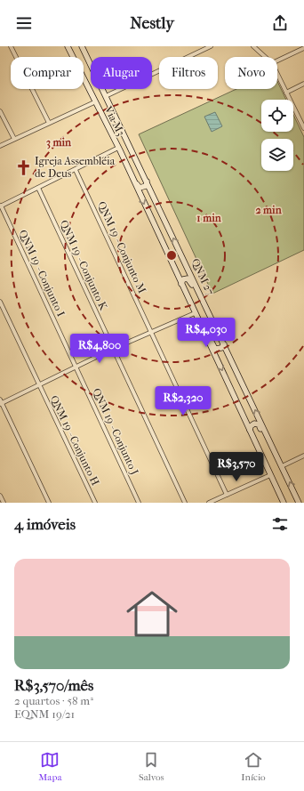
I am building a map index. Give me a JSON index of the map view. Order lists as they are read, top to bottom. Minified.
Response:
{"streets":{"main road":["Via M3","QNM 27"],"street":["QNM 19 - Conjunto M","QNM 19 - Conjunto K","QNM 19 - Conjunto I","QNM 19 - Conjunto J","QNM 19 - Conjunto H"]},"crossings":[["QNM 19 - Conjunto I","QNM 19 - Conjunto J"]],"places":{"church":["Igreja Assembléia de Deus"]},"page":{"header":"Nestly","chip":["Comprar","Alugar","Filtros","Novo"],"price":["R$4,030","R$4,800","R$2,320","R$3,570"],"heading":"4 imóveis","list":[{"name":"R$3,570/mês","note":"2 quartos · 58 m² · EQNM 19/21"}],"tabs":["Mapa","Salvos","Início"]},"rings":["3 min","2 min","1 min"]}
